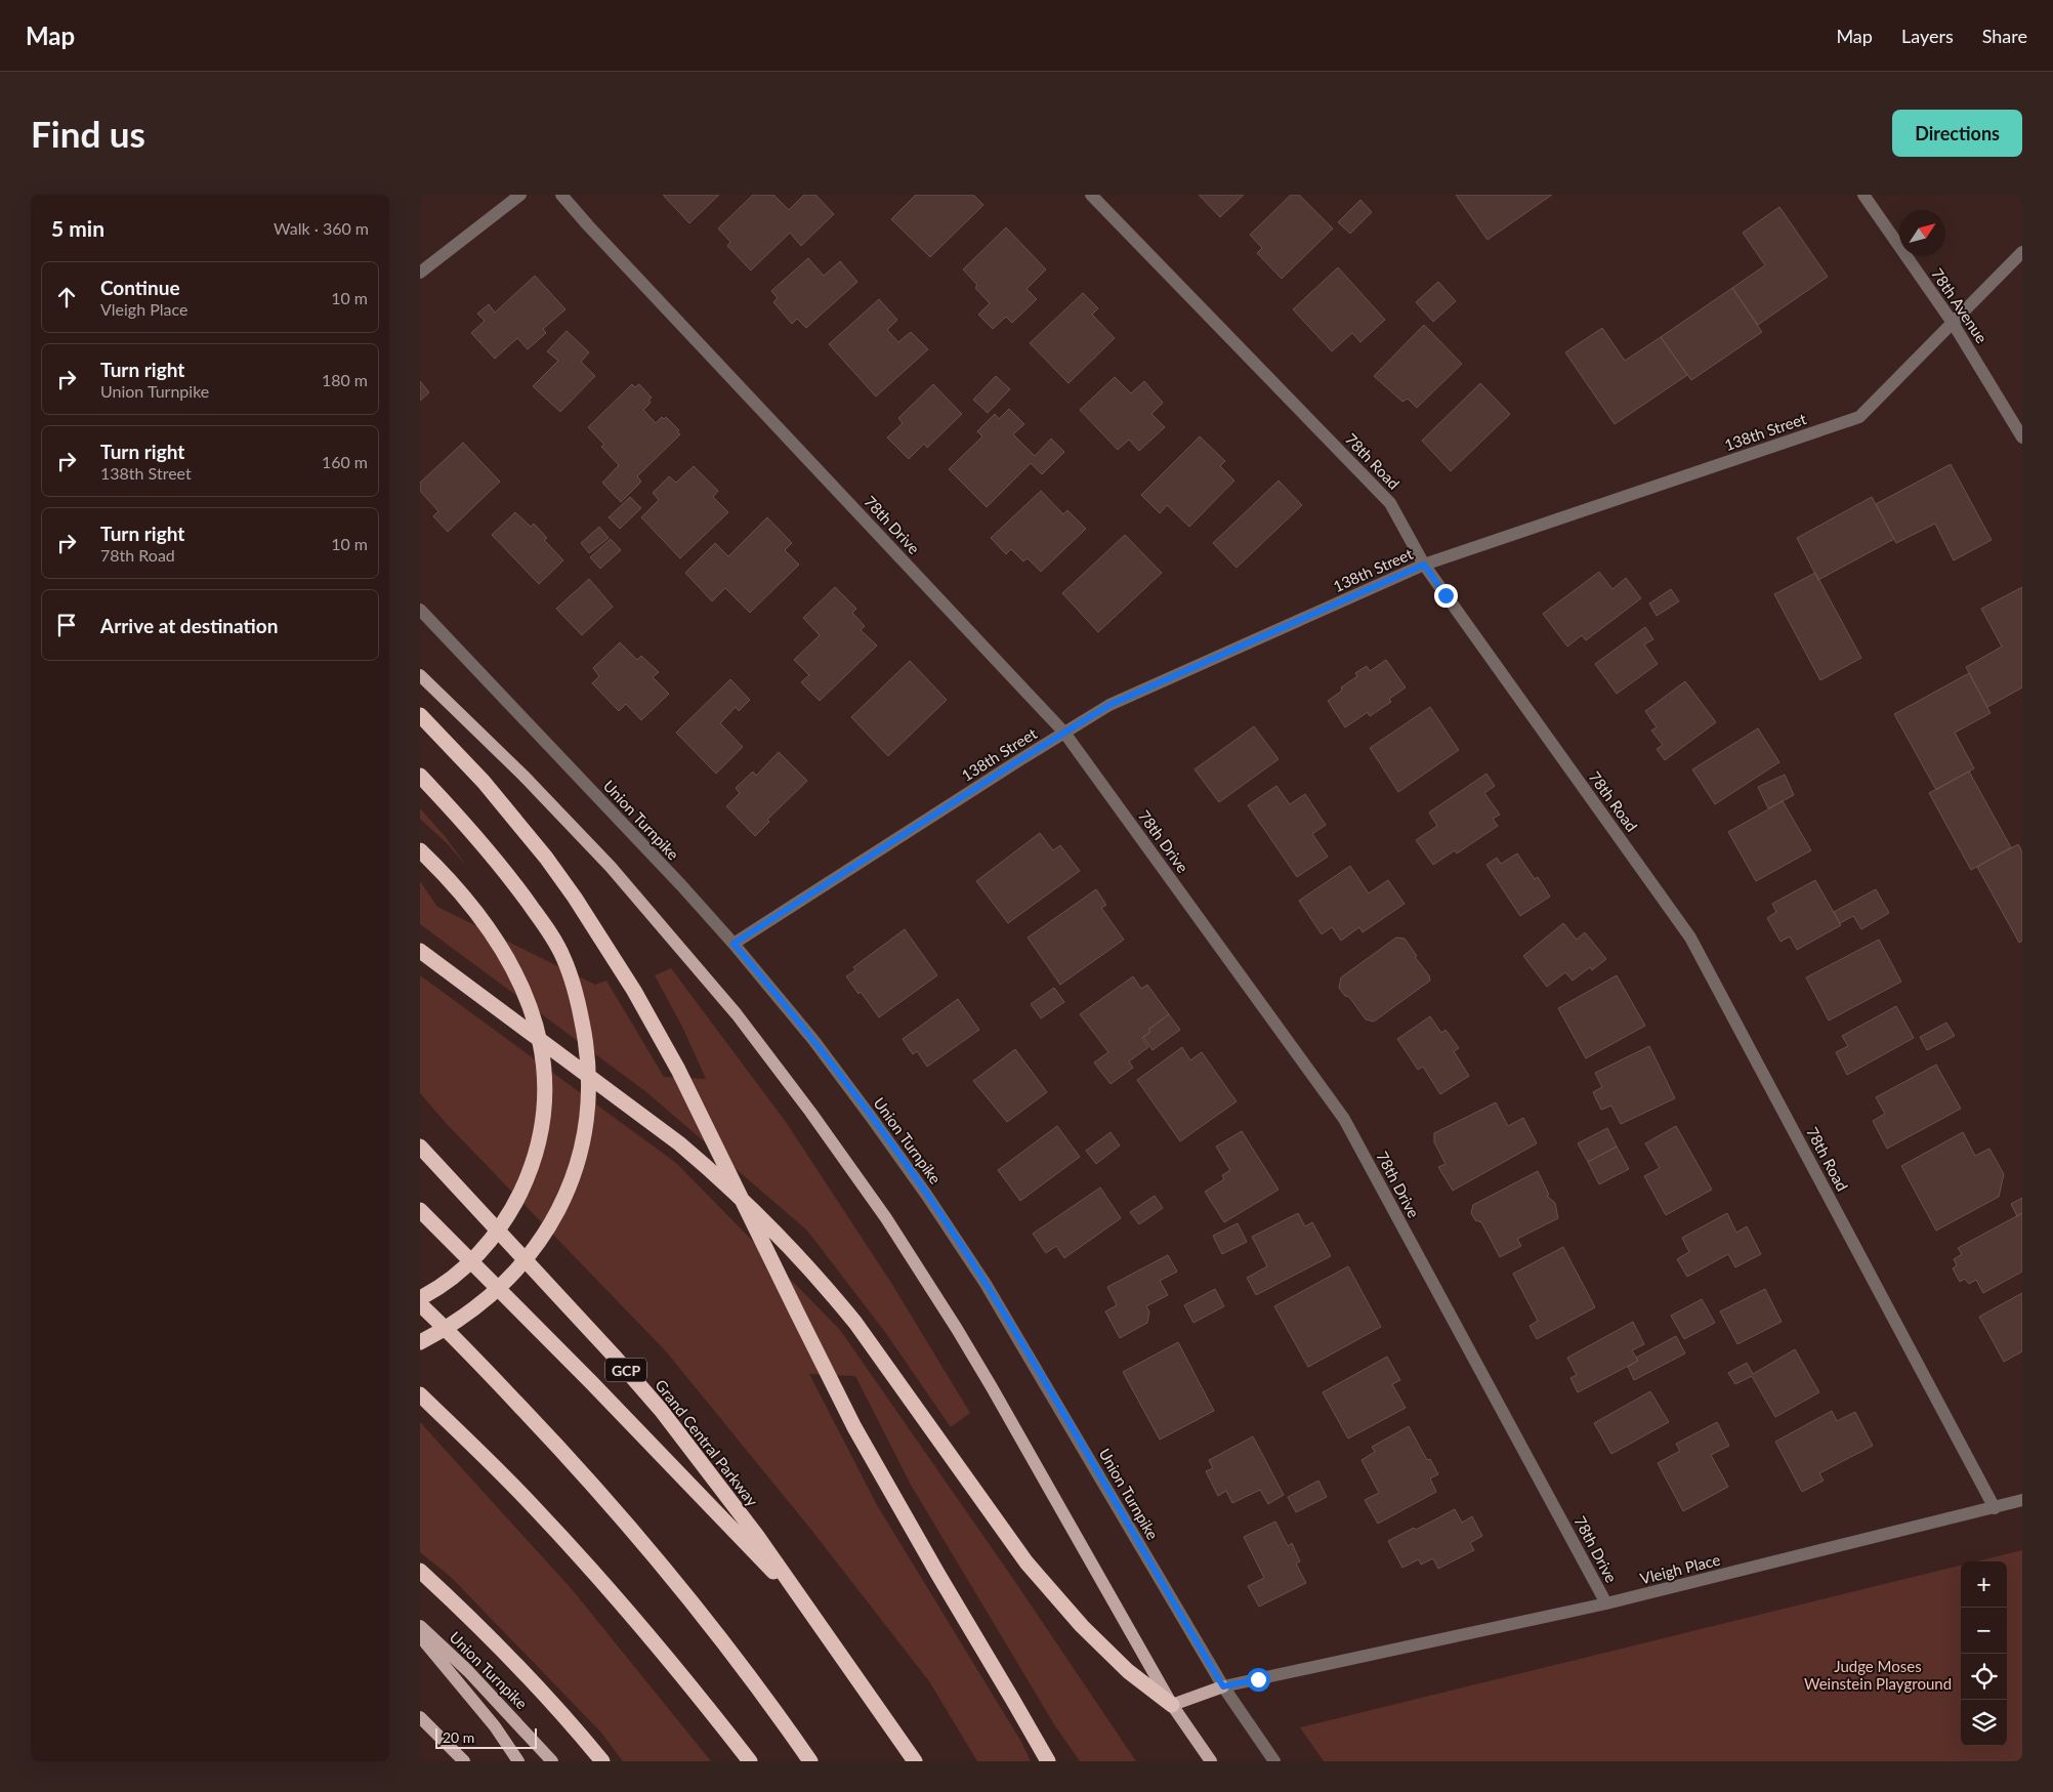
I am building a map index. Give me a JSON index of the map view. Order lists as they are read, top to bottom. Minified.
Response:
{"streets":{"highway":["GCP","Grand Central Parkway"],"main road":["Union Turnpike"],"street":["78th Avenue","138th Street","78th Road","78th Drive","Vleigh Place"]},"crossings":[["78th Avenue","138th Street"],["138th Street","78th Road"],["138th Street","78th Drive"],["138th Street","Union Turnpike"],["78th Road","Vleigh Place"],["78th Drive","Vleigh Place"],["Union Turnpike","Vleigh Place"]],"parks":["Judge Moses Weinstein Playground"],"scale_bar":"20 m","north":"top right","page":{"header":"Map","nav":["Map","Layers","Share"],"buttons":"Directions","title":"Find us","heading":["5 min","Walk · 360 m"],"list":[["Continue","Vleigh Place","10 m"],["Turn right","Union Turnpike","180 m"],["Turn right","138th Street","160 m"],["Turn right","78th Road","10 m"],"Arrive at destination"],"map_buttons":["+","−"],"scale":"20 m"}}
